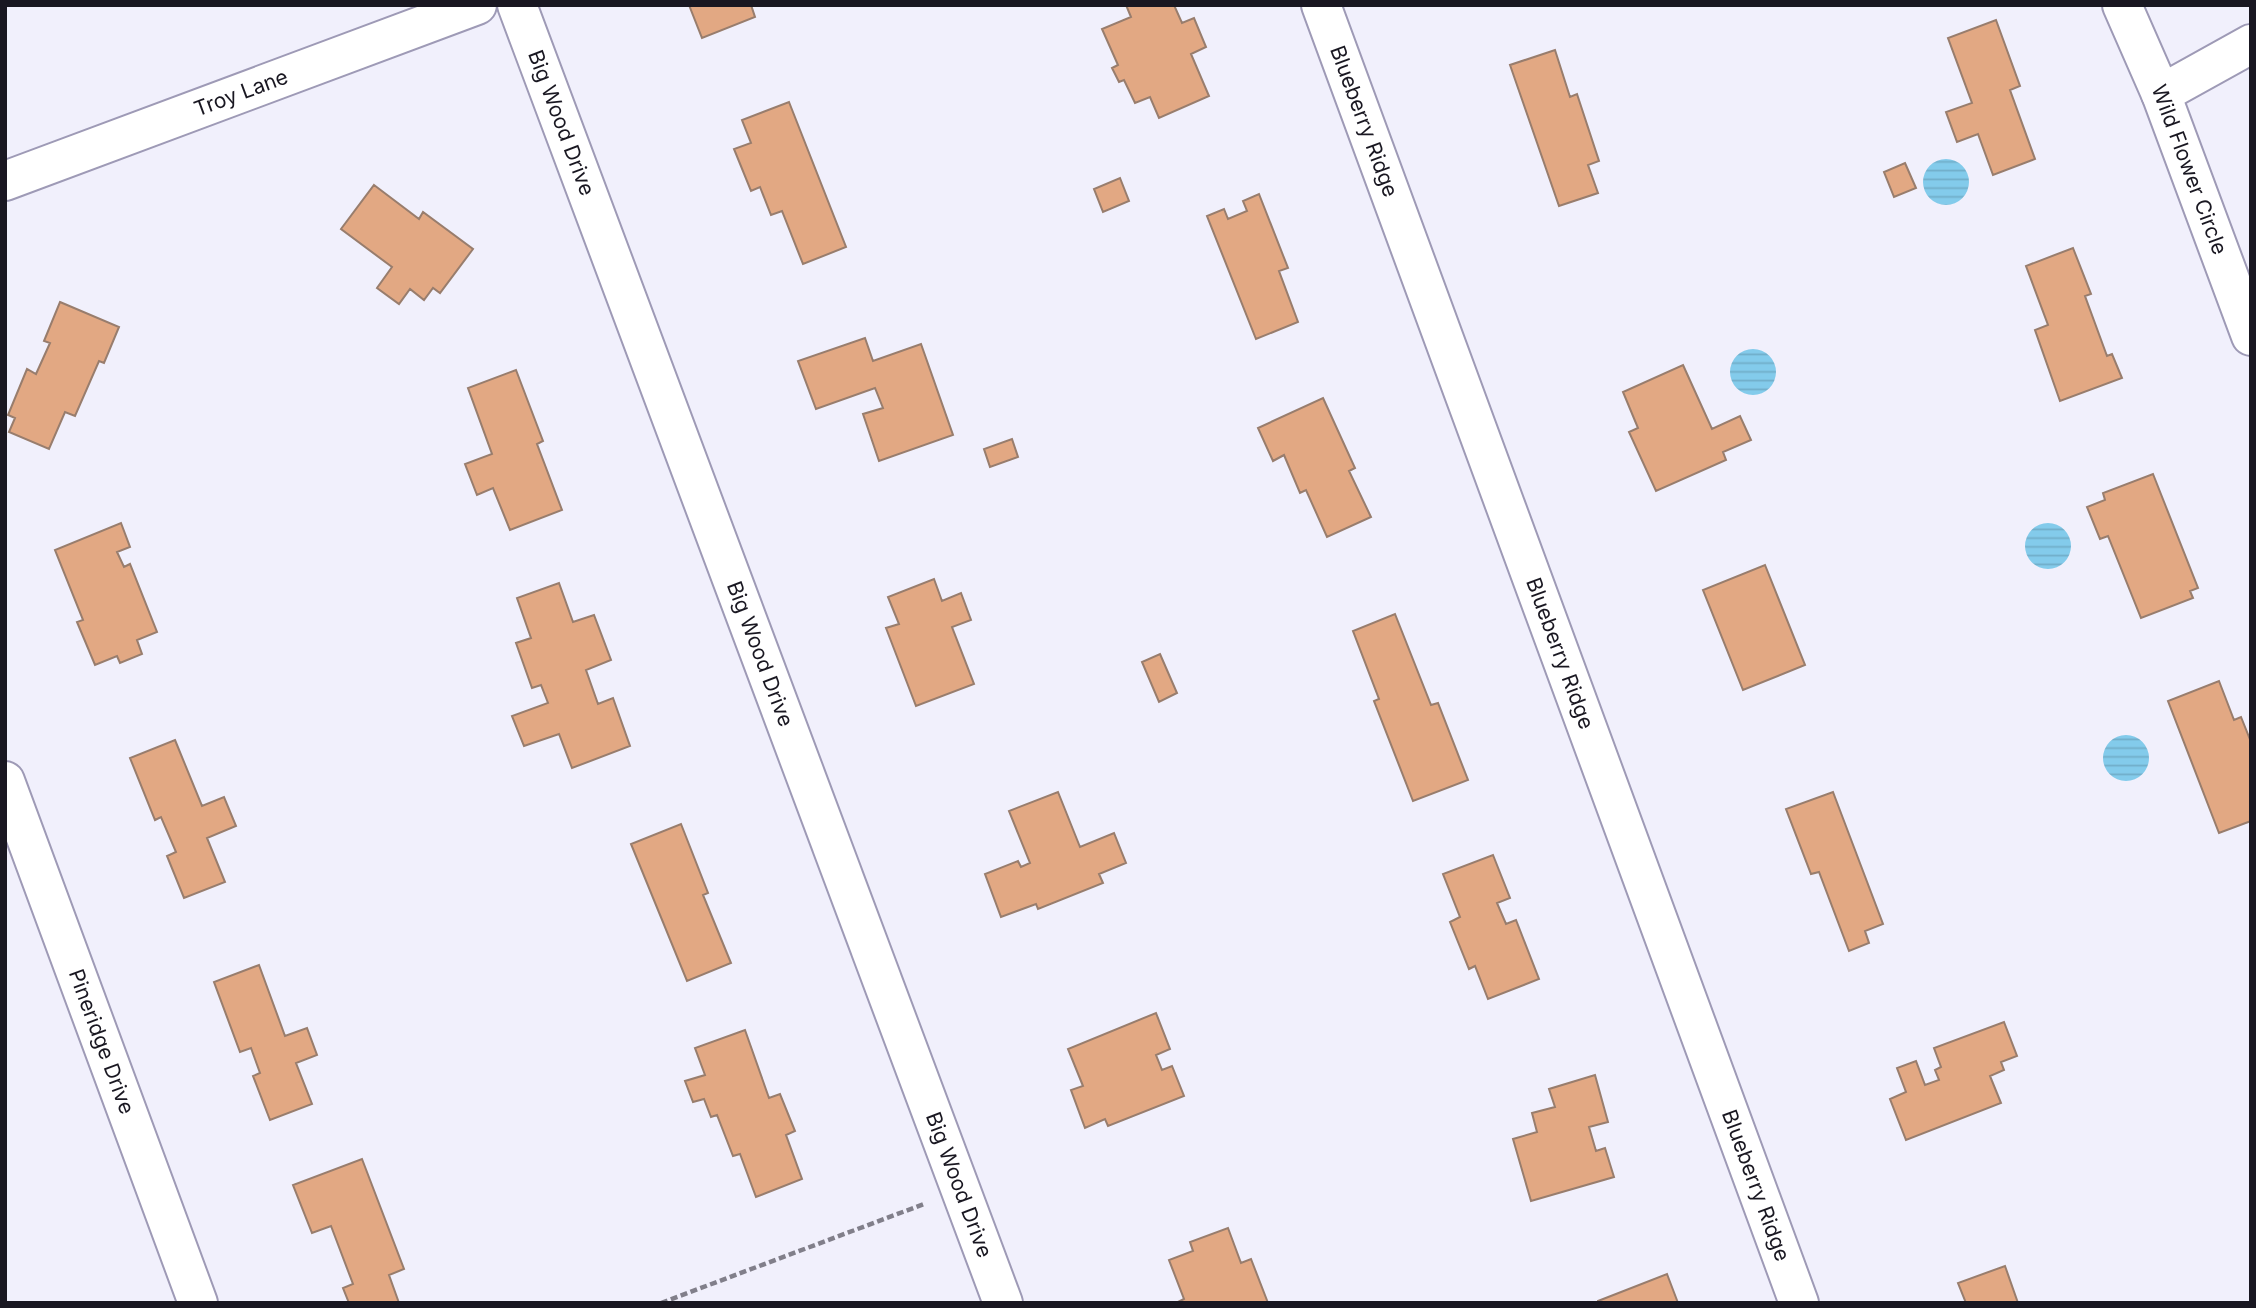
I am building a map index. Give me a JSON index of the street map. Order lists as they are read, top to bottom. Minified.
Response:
{"streets":{"street":["Troy Lane","Blueberry Ridge","Big Wood Drive","Wild Flower Circle","Pineridge Drive"]}}
